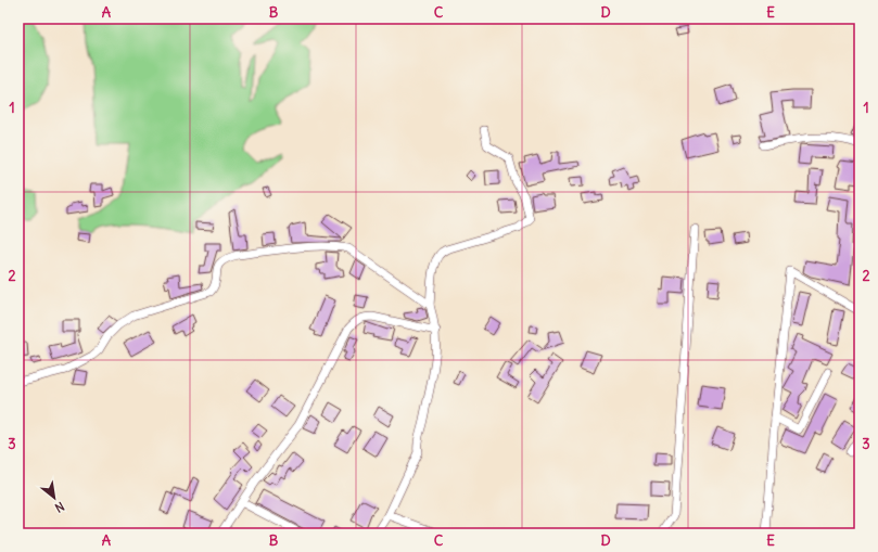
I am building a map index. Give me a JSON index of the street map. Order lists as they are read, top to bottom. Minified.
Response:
{"north":"bottom right","grid":{"columns":["A","B","C","D","E"],"rows":["1","2","3"]}}
